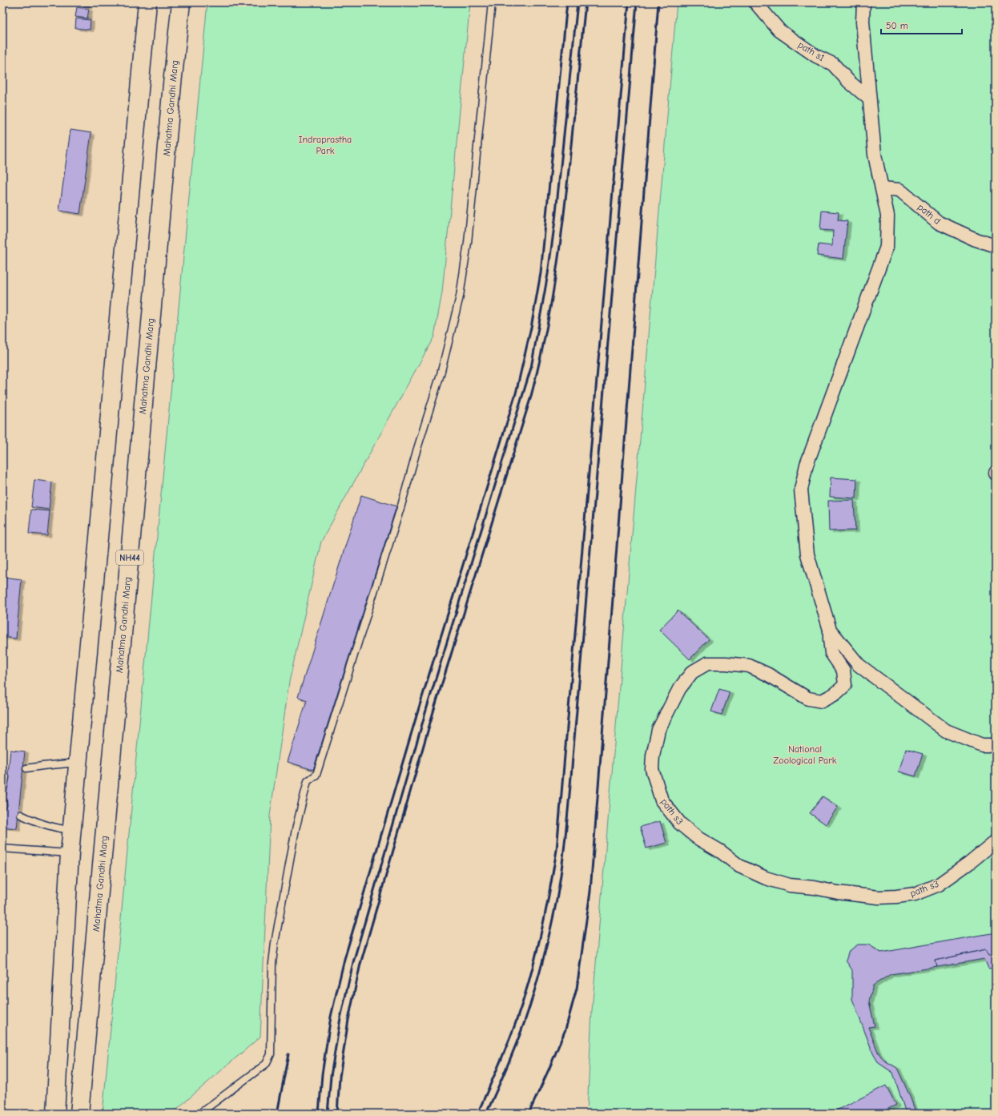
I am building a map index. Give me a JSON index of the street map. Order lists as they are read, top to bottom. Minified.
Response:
{"streets":{"highway":["Mahatma Gandhi Marg","NH44"],"street":["path s1","path d","path s3"]},"parks":["Indraprastha Park","National Zoological Park"],"scale_bar":"50 m"}
